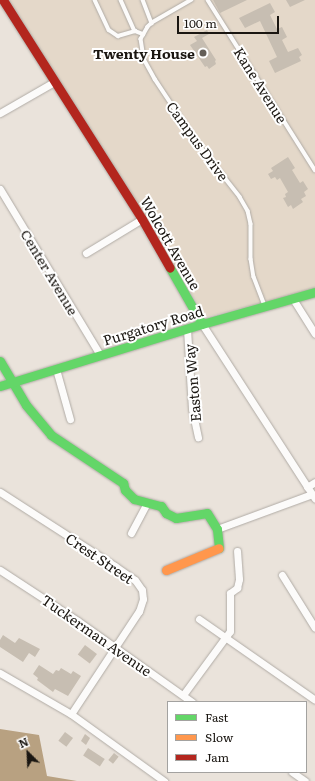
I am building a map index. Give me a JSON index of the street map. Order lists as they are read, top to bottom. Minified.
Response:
{"streets":{"street":["Wolcott Avenue","Center Avenue","Purgatory Road","Easton Way","Crest Street","Tuckerman Avenue"],"lane":["Kane Avenue","Campus Drive"]},"crossings":[["Campus Drive","Purgatory Road"],["Wolcott Avenue","Purgatory Road"],["Center Avenue","Purgatory Road"],["Purgatory Road","Easton Way"],["Crest Street","Tuckerman Avenue"]],"places":["Twenty House"],"legend":["Fast","Slow","Jam"],"scale_bar":"100 m","north":"top left"}
